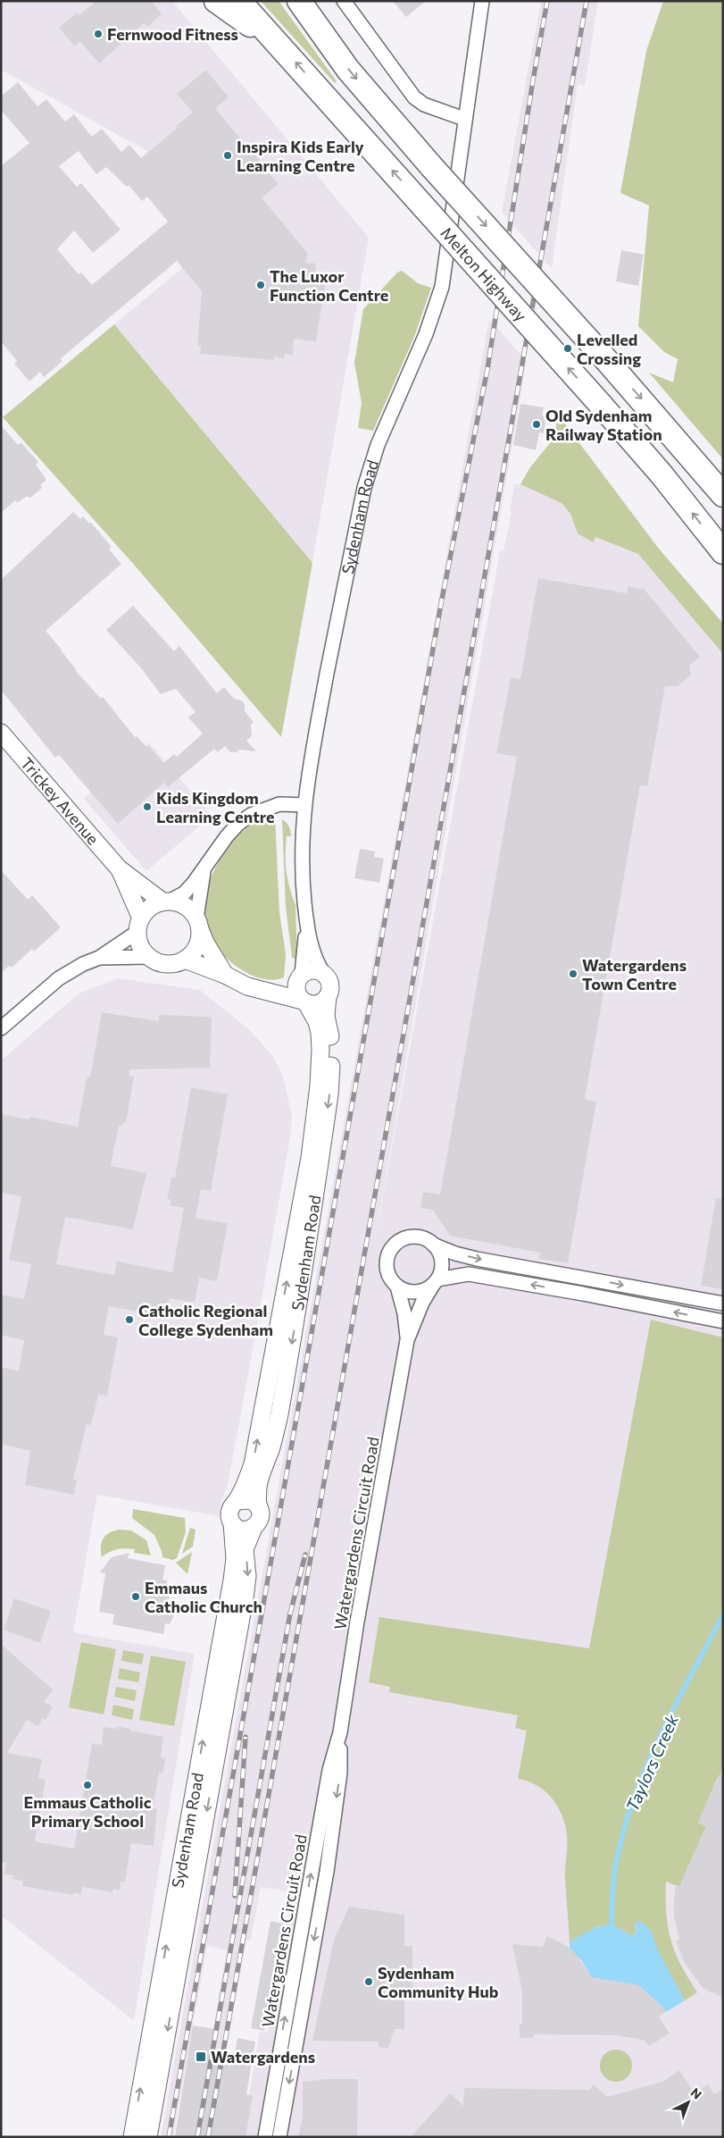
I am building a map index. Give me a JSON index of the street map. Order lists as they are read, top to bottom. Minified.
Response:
{"streets":{"highway":["Melton Highway"],"street":["Sydenham Road","Trickey Avenue","Watergardens Circuit Road"]},"water":["Taylors Creek"],"places":{"other":["Fernwood Fitness","Inspira Kids Early Learning Centre","The Luxor Function Centre","Levelled Crossing","Old Sydenham Railway Station","Kids Kingdom Learning Centre","Watergardens Town Centre","Catholic Regional College Sydenham","Emmaus Catholic Church","Emmaus Catholic Primary School","Sydenham Community Hub"],"transit":["Watergardens"]},"north":"top right"}
